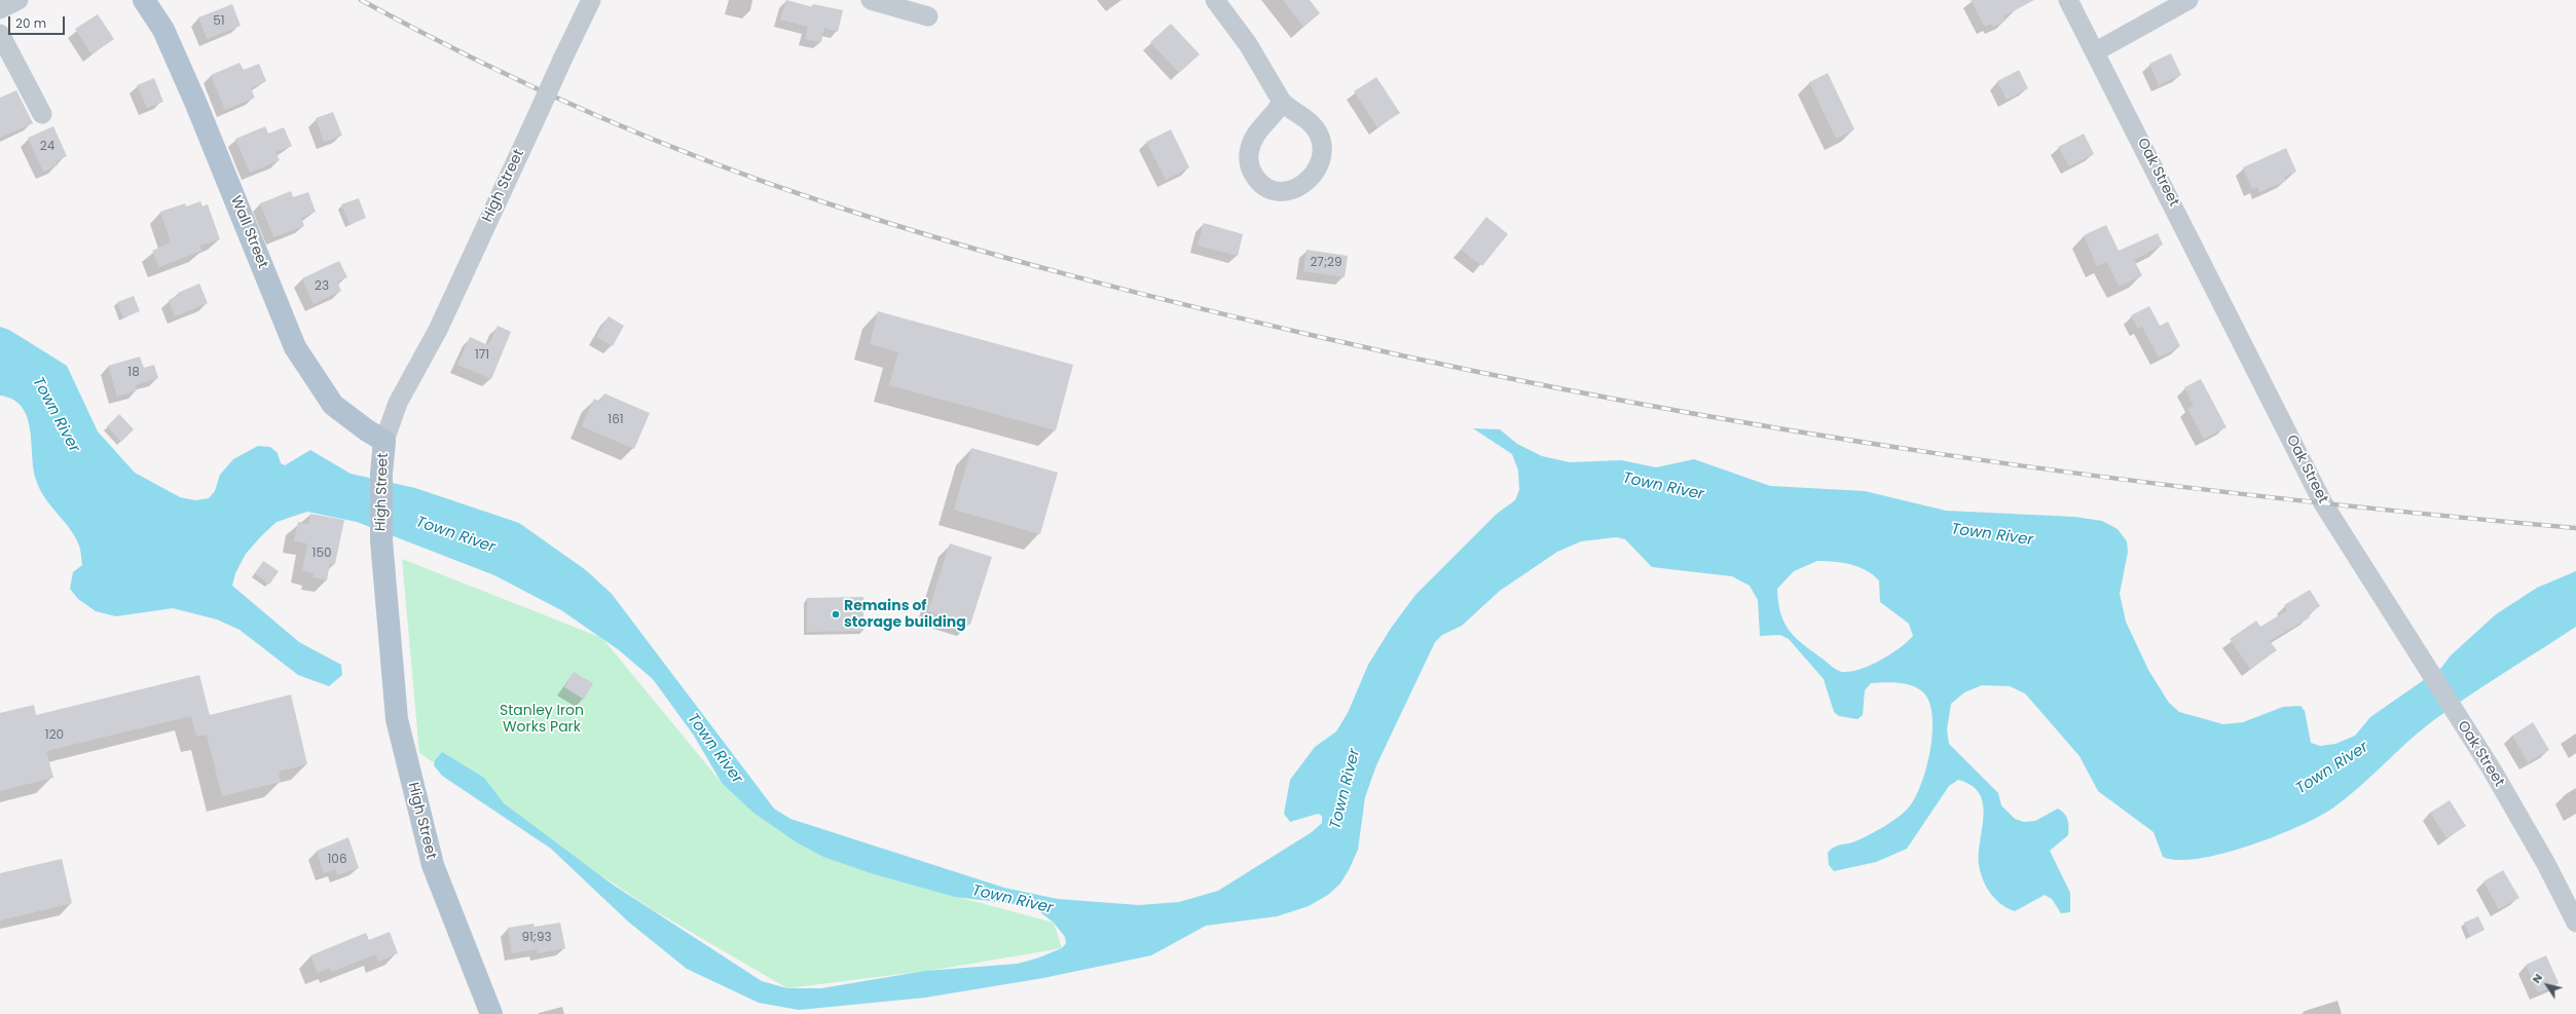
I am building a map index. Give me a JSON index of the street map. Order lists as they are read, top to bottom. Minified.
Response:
{"streets":{"main road":["High Street","Wall Street"],"street":["Oak Street"]},"crossings":[["High Street","Wall Street"]],"water":["Town River"],"parks":["Stanley Iron Works Park"],"places":["Remains of storage building"],"house_numbers":["51","24","27;29","23","171","18","161","150","120","106","91;93"],"scale_bar":"20 m","north":"top left"}
